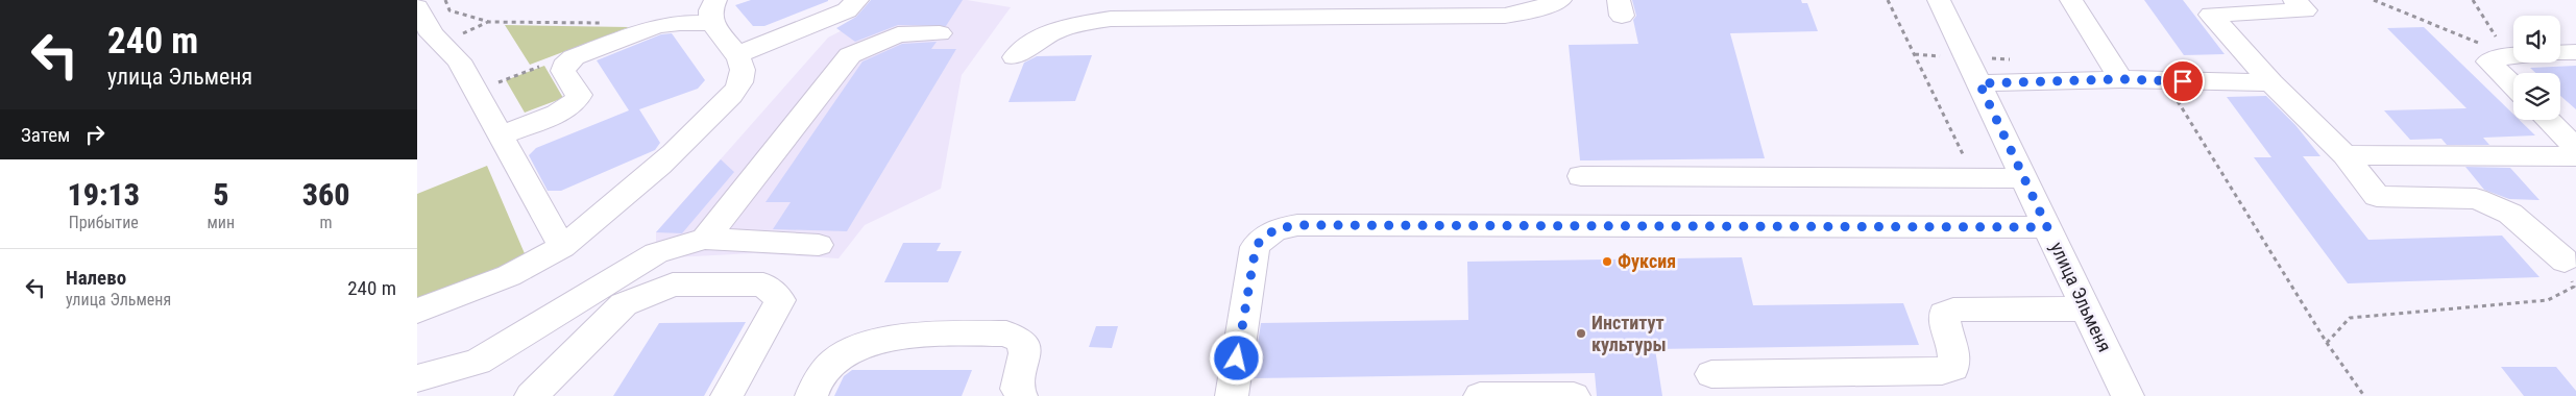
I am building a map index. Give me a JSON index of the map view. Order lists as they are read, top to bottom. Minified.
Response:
{"streets":{"street":["улица Эльменя"]},"places":["Фуксия","Институт культуры"],"page":{"turn":["240 m","улица Эльменя"],"then":"Затем","eta":["19:13","Прибытие","5","мин","360","m"],"list":[{"name":"Налево","note":"улица Эльменя","value":"240 m"}]}}
